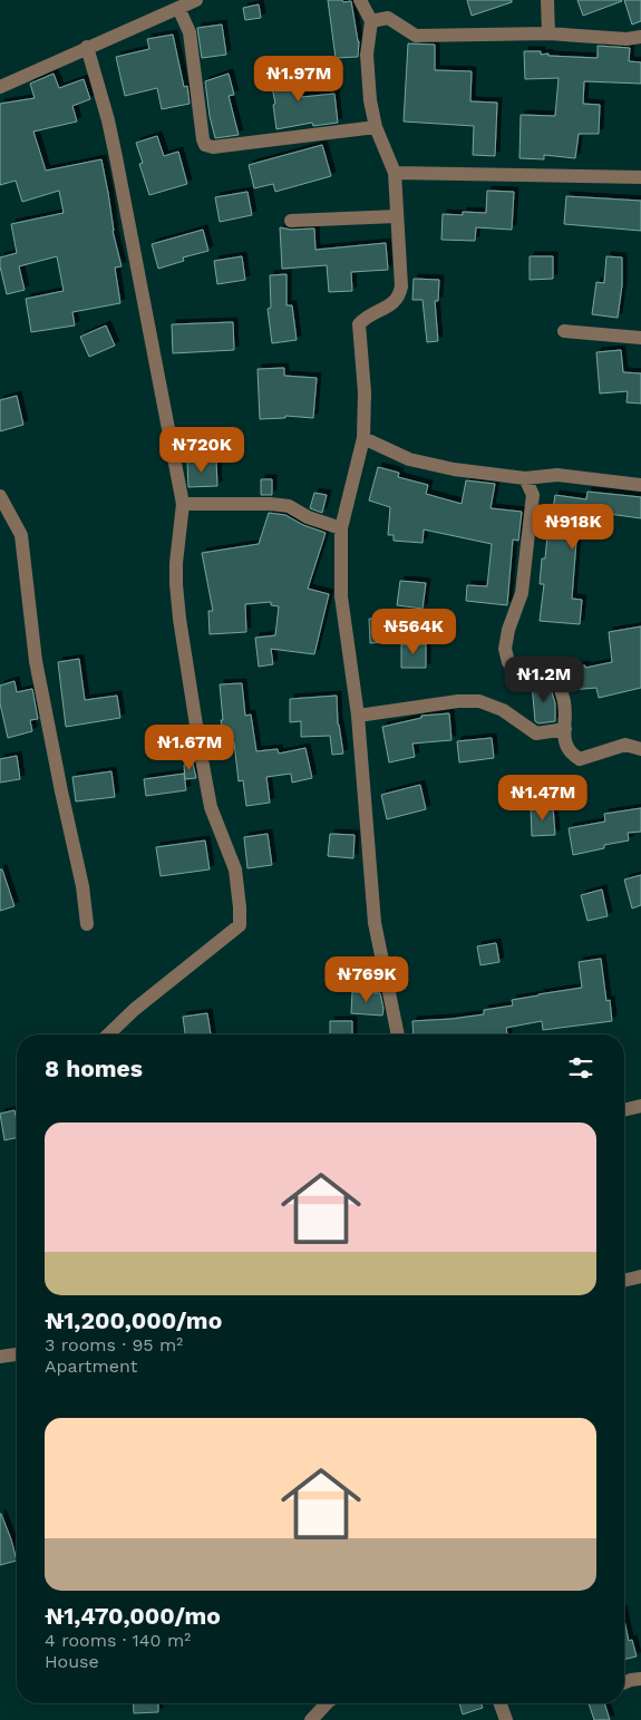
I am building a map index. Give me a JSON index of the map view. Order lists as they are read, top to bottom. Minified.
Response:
{"page":{"price":["₦1.97M","₦720K","₦918K","₦564K","₦1.2M","₦1.67M","₦1.47M","₦769K"],"heading":"8 homes","list":[{"name":"₦1,200,000/mo","note":"3 rooms · 95 m² · Apartment"},{"name":"₦1,470,000/mo","note":"4 rooms · 140 m² · House"}]}}
